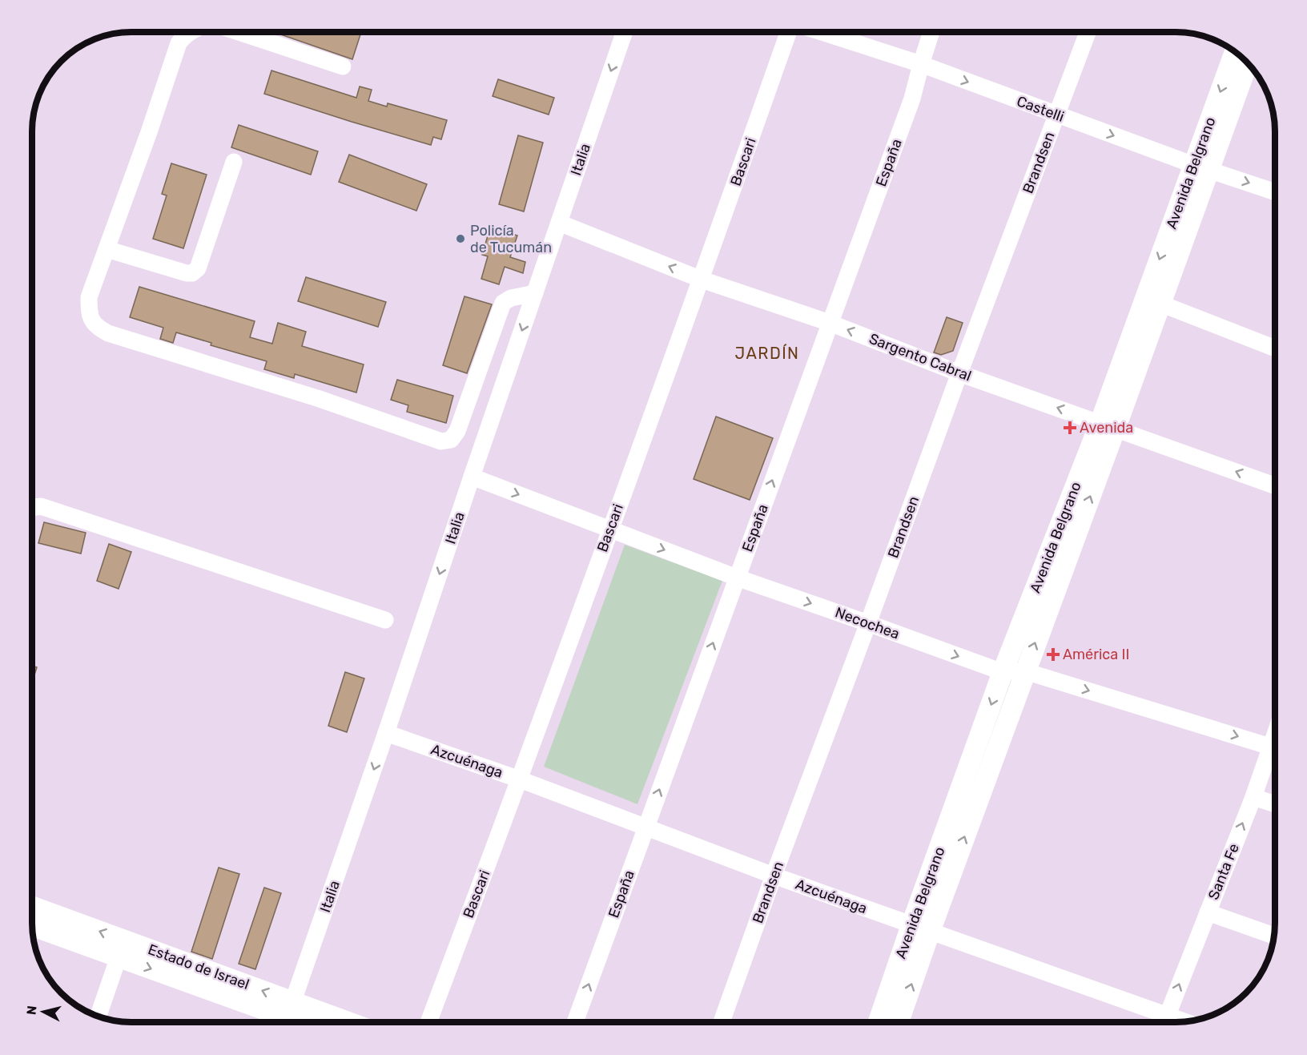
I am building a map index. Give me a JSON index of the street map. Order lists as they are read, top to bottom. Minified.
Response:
{"streets":{"main road":["Avenida Belgrano","Estado de Israel"],"street":["Castelli","Italia","Bascari","España","Brandsen","Sargento Cabral","Necochea","Azcuénaga","Santa Fe"]},"crossings":[["Castelli","España"],["Castelli","Brandsen"],["Castelli","Avenida Belgrano"],["Italia","Sargento Cabral"],["Italia","Necochea"],["Italia","Azcuénaga"],["Italia","Estado de Israel"],["Bascari","Sargento Cabral"],["Bascari","Necochea"],["Bascari","Azcuénaga"],["España","Sargento Cabral"],["España","Necochea"],["España","Azcuénaga"],["Brandsen","Sargento Cabral"],["Brandsen","Necochea"],["Brandsen","Azcuénaga"],["Avenida Belgrano","Sargento Cabral"],["Avenida Belgrano","Necochea"],["Avenida Belgrano","Azcuénaga"],["Necochea","Santa Fe"],["Azcuénaga","Santa Fe"]],"one_way":["Castelli","Italia","España","Sargento Cabral","Necochea","Santa Fe"],"districts":["JARDÍN"],"places":{"other":["Policía de Tucumán"],"health":["Avenida","América II"]},"north":"left"}
